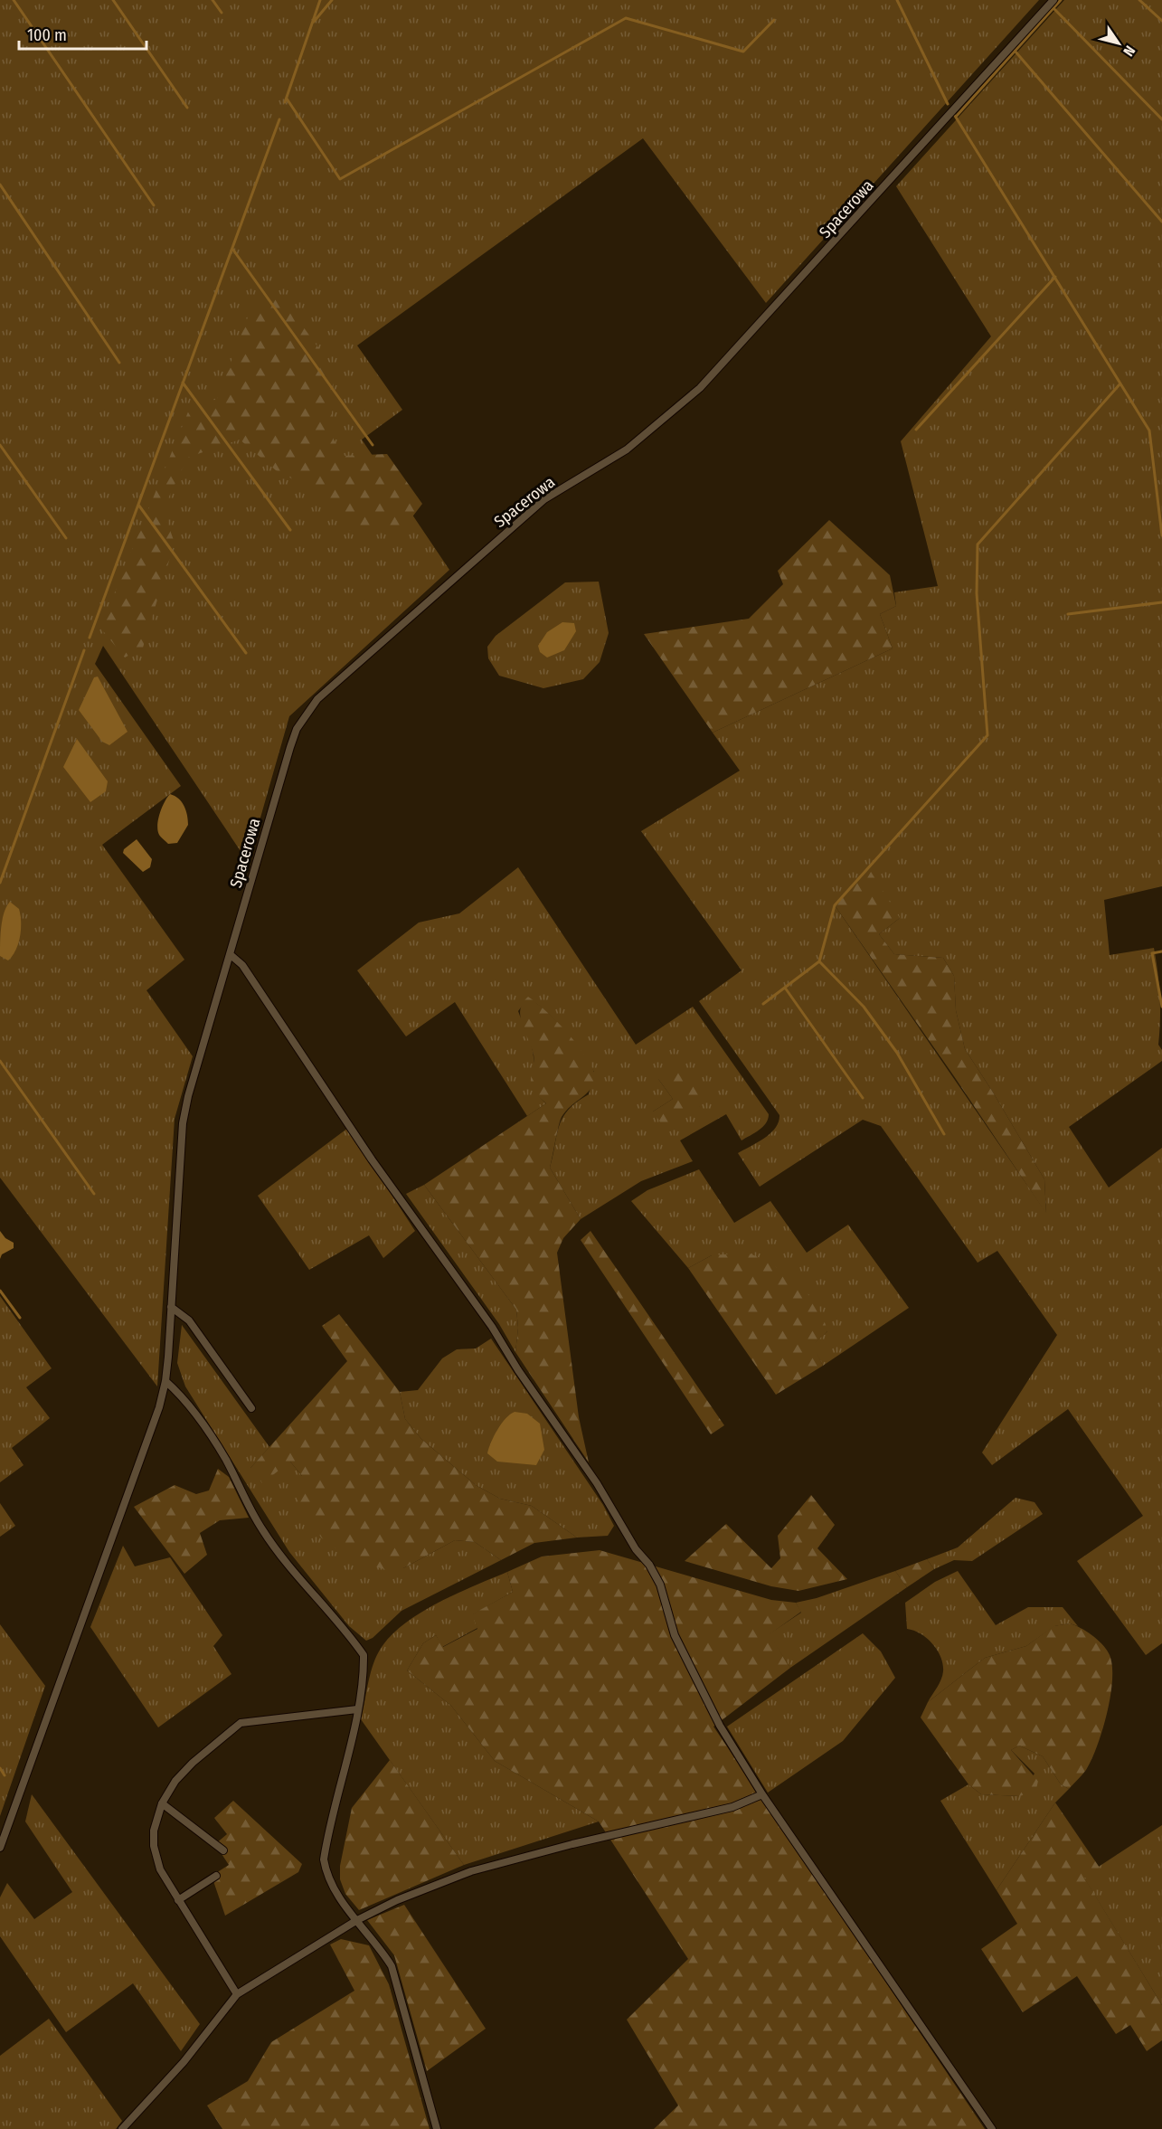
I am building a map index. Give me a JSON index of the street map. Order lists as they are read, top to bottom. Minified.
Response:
{"streets":{"street":["Spacerowa"]},"scale_bar":"100 m","north":"bottom right"}
